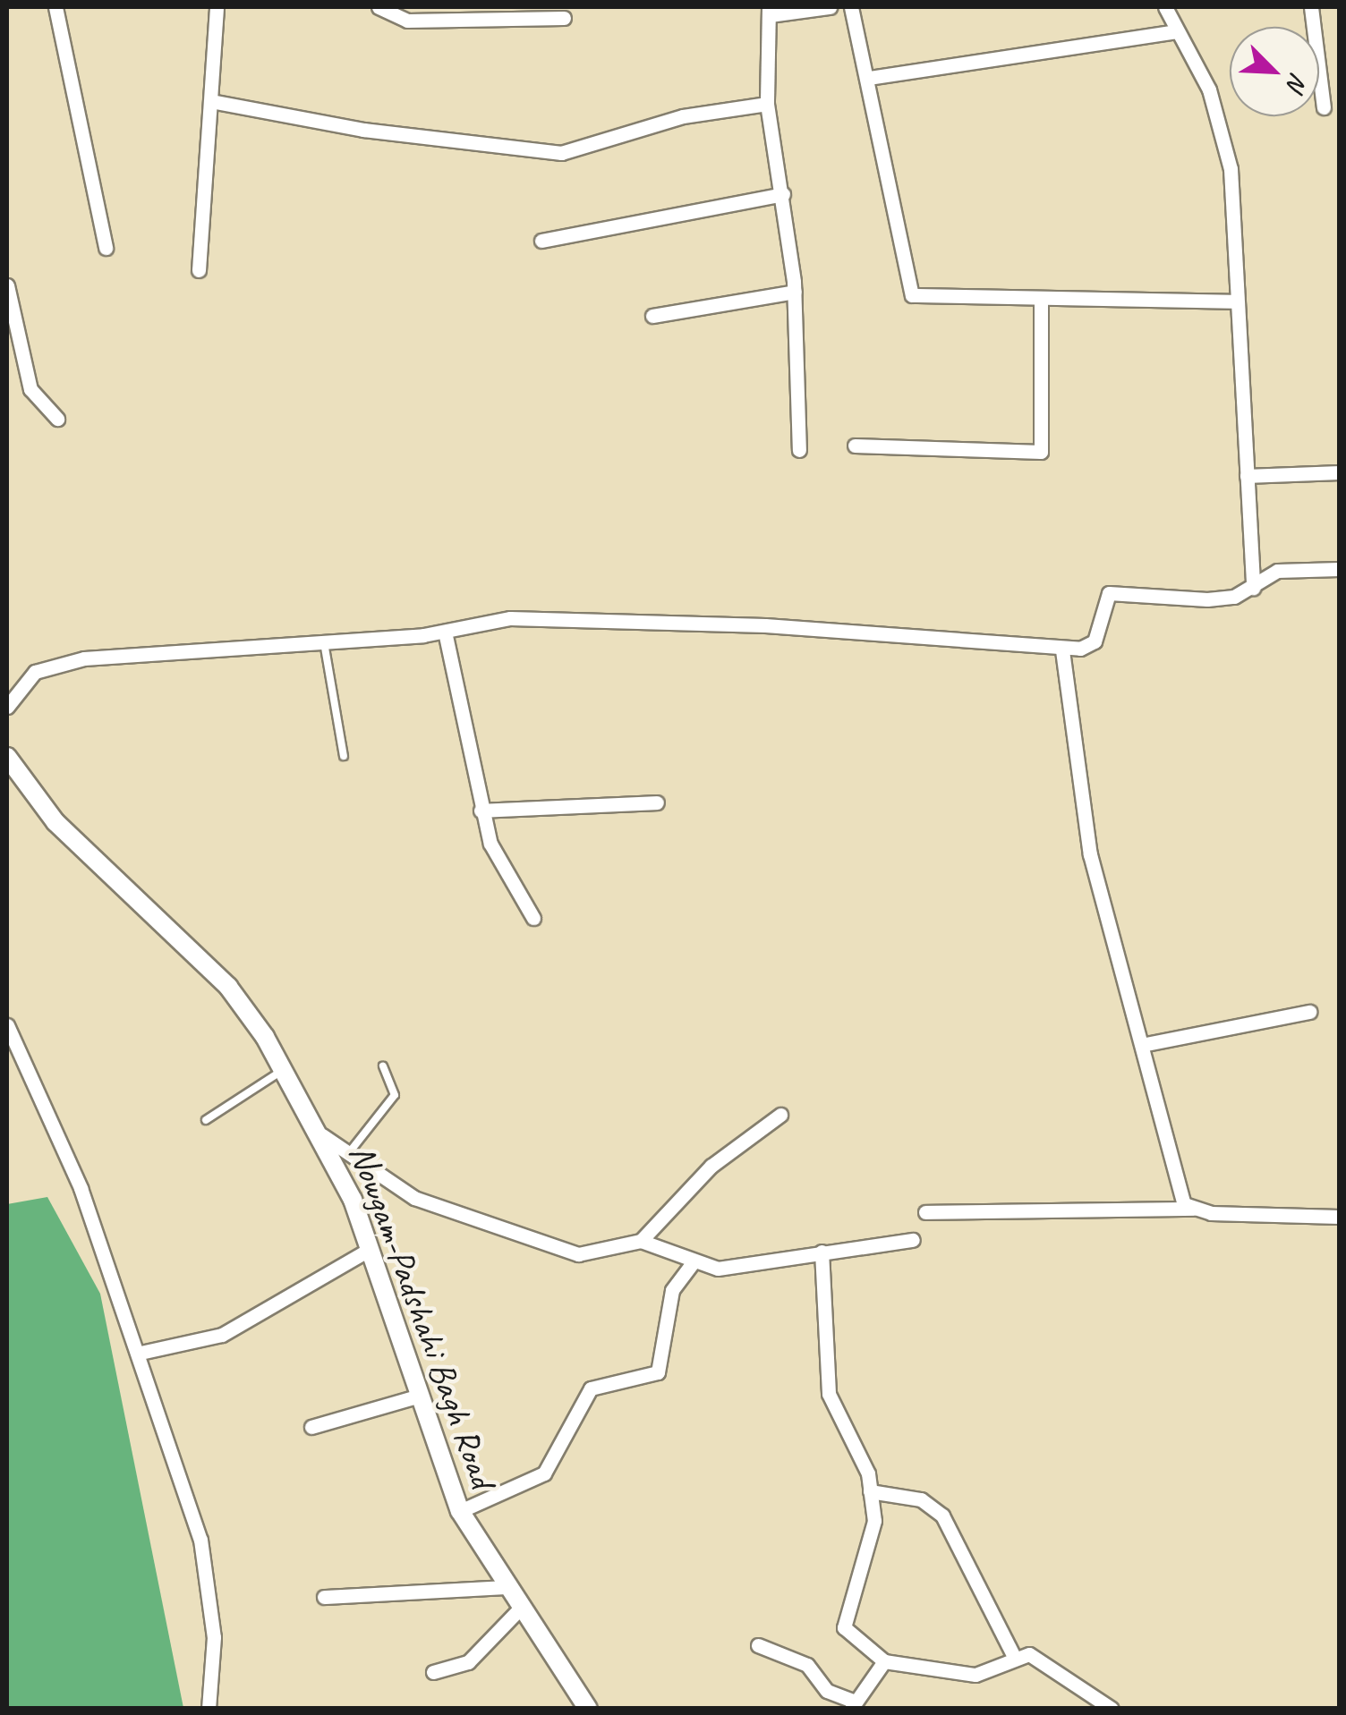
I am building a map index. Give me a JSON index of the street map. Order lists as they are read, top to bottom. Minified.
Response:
{"streets":{"main road":["Nowgam-Padshahi Bagh Road"]},"north":"bottom right"}
